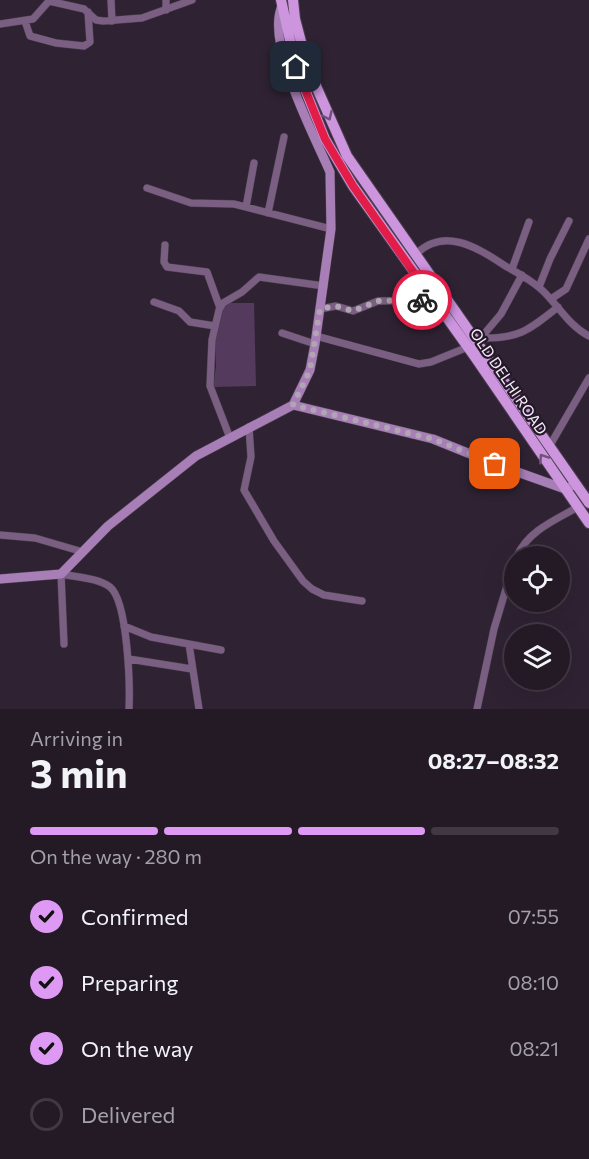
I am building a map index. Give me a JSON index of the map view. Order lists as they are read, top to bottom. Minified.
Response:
{"streets":{"main road":["OLD DELHI ROAD"]},"page":{"heading":["3 min","Arriving in","08:27–08:32"],"bar":"On the way · 280 m","list":[["Confirmed","07:55"],["Preparing","08:10"],["On the way","08:21"],"Delivered"]}}
